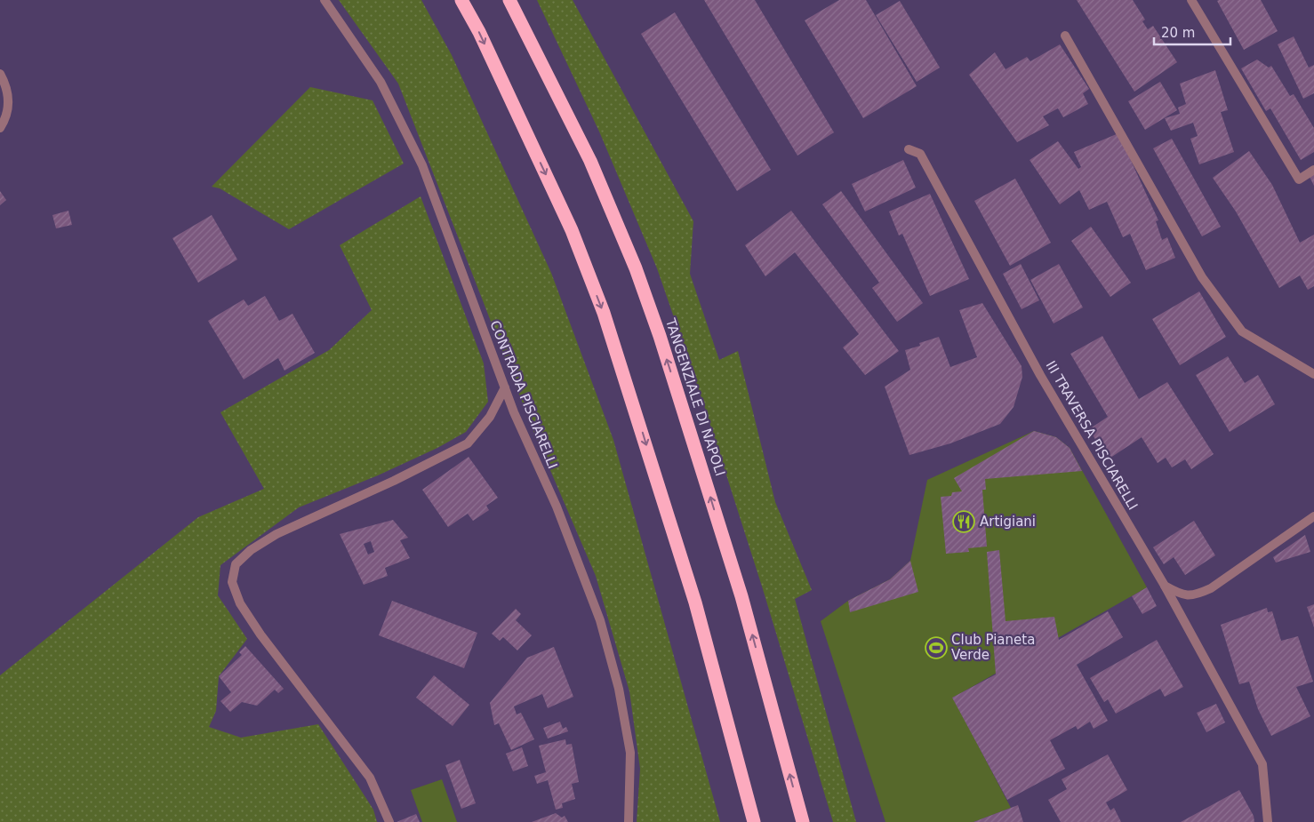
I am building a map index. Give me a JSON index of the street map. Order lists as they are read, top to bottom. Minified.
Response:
{"streets":{"highway":["TANGENZIALE DI NAPOLI"],"street":["CONTRADA PISCIARELLI","III TRAVERSA PISCIARELLI"]},"places":{"restaurant":["Artigiani"],"sports":["Club Pianeta Verde"]},"scale_bar":"20 m"}
